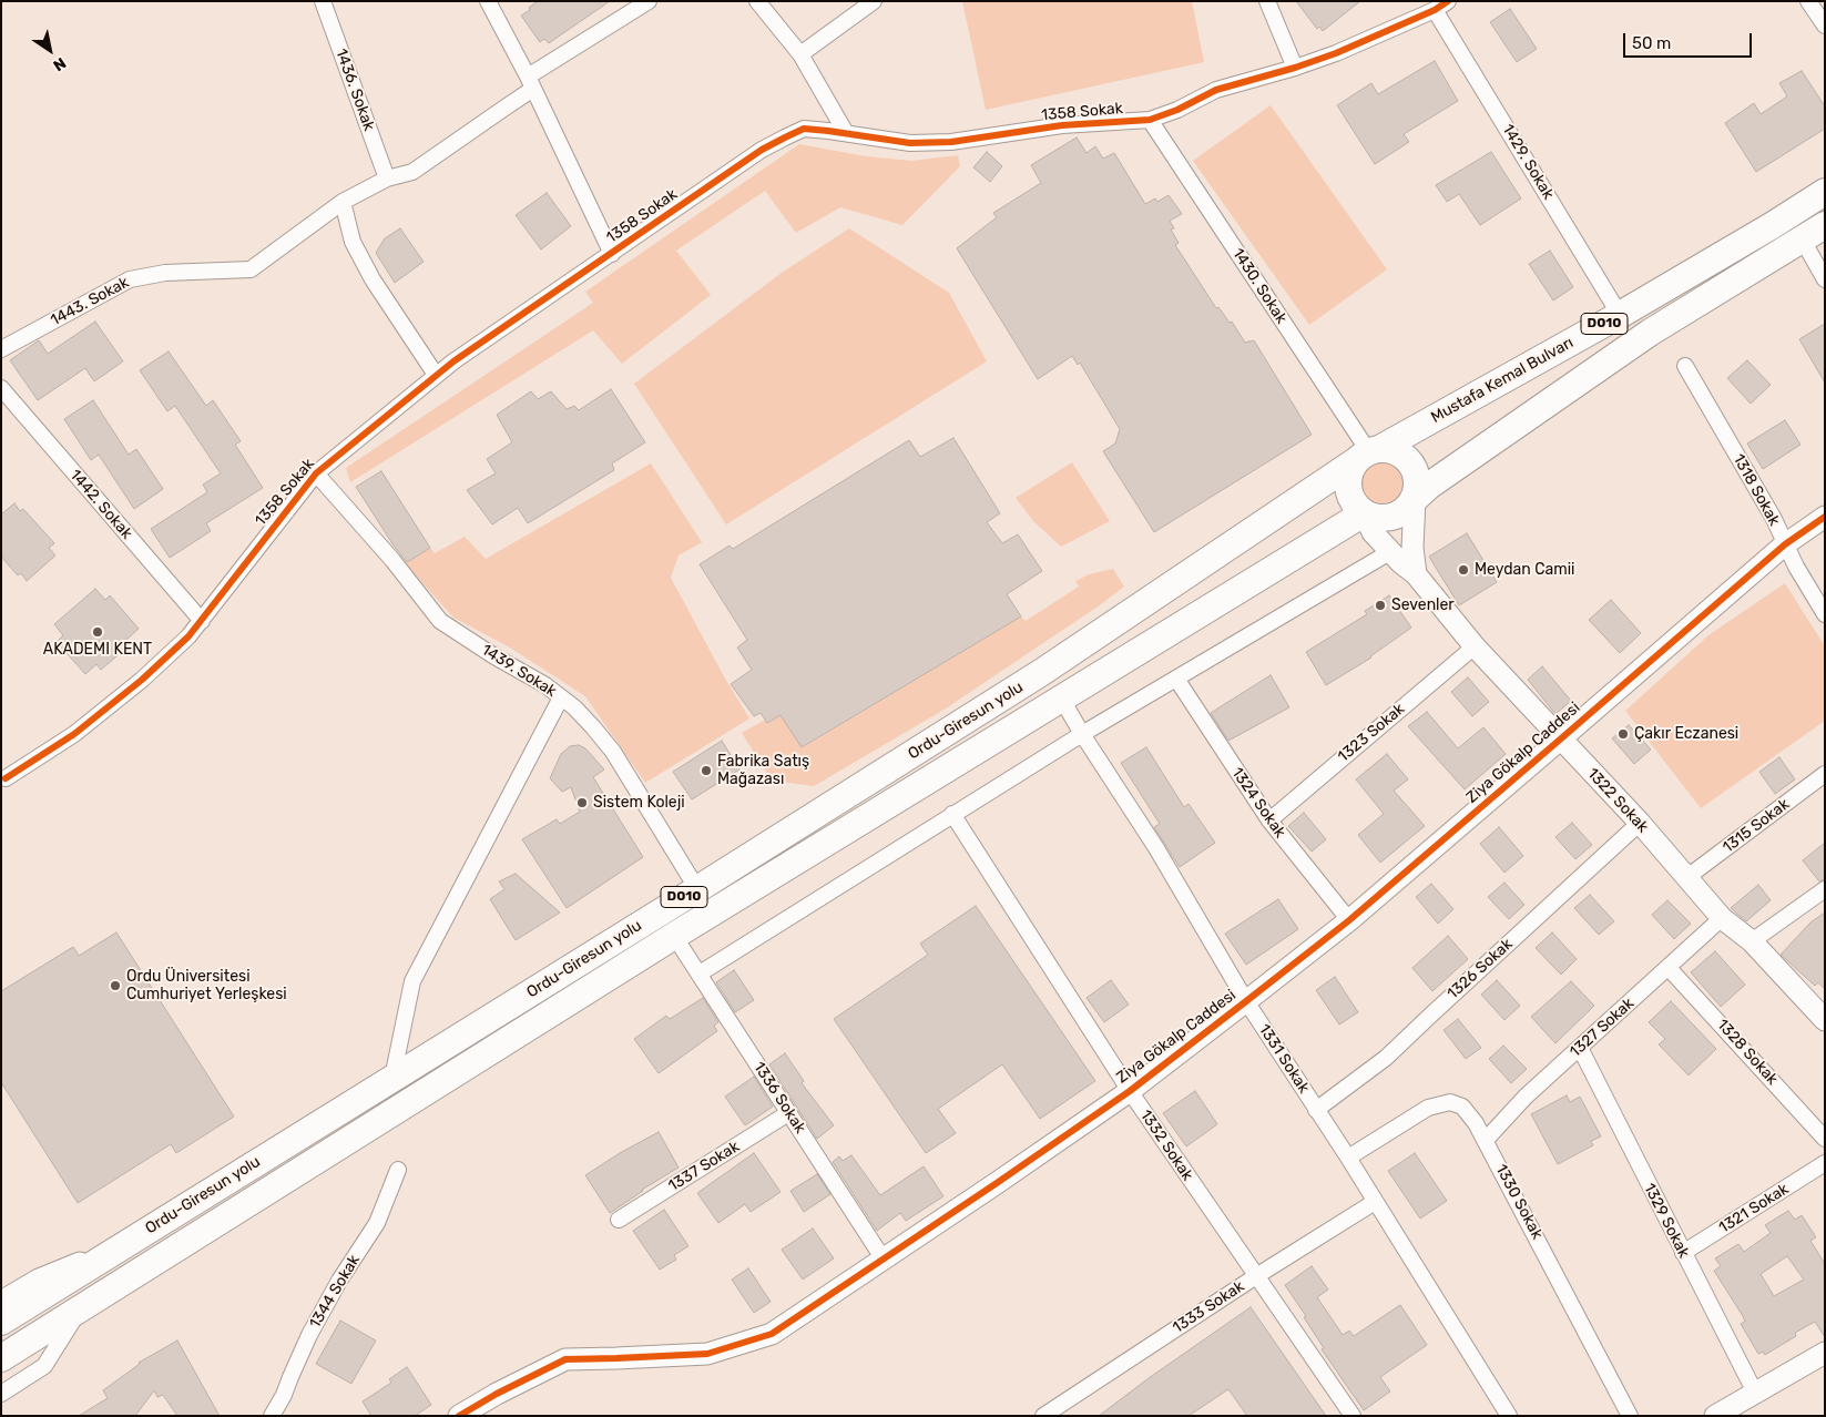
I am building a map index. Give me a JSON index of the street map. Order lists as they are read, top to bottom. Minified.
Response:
{"streets":{"highway":["D010","Mustafa Kemal Bulvarı","Ordu-Giresun yolu"],"street":["1436. Sokak","1358 Sokak","1429. Sokak","1430. Sokak","1443. Sokak","1318 Sokak","1442. Sokak","1439. Sokak","1323 Sokak","Ziya Gökalp Caddesi","1322 Sokak","1324 Sokak","1315 Sokak","1326 Sokak","1327 Sokak","1328 Sokak","1331 Sokak","1336 Sokak","1332 Sokak","1337 Sokak","1330 Sokak","1321 Sokak","1329 Sokak","1344 Sokak","1333 Sokak"]},"crossings":[["1358 Sokak","1429. Sokak"],["1358 Sokak","1430. Sokak"],["1358 Sokak","1442. Sokak"],["1358 Sokak","1439. Sokak"],["1429. Sokak","Mustafa Kemal Bulvarı"],["1430. Sokak","D010"],["1430. Sokak","Mustafa Kemal Bulvarı"],["1430. Sokak","Ordu-Giresun yolu"],["1430. Sokak","1322 Sokak"],["D010","Mustafa Kemal Bulvarı"],["D010","Ordu-Giresun yolu"],["D010","1322 Sokak"],["Mustafa Kemal Bulvarı","Ordu-Giresun yolu"],["Mustafa Kemal Bulvarı","1322 Sokak"],["1318 Sokak","Ziya Gökalp Caddesi"],["1439. Sokak","Ordu-Giresun yolu"],["Ordu-Giresun yolu","1322 Sokak"],["Ordu-Giresun yolu","1331 Sokak"],["Ordu-Giresun yolu","1336 Sokak"],["1323 Sokak","1322 Sokak"],["1323 Sokak","1324 Sokak"],["Ziya Gökalp Caddesi","1322 Sokak"],["Ziya Gökalp Caddesi","1324 Sokak"],["Ziya Gökalp Caddesi","1331 Sokak"],["Ziya Gökalp Caddesi","1336 Sokak"],["Ziya Gökalp Caddesi","1332 Sokak"],["1322 Sokak","1315 Sokak"],["1322 Sokak","1326 Sokak"],["1322 Sokak","1327 Sokak"],["1326 Sokak","1331 Sokak"],["1327 Sokak","1328 Sokak"],["1327 Sokak","1330 Sokak"],["1327 Sokak","1329 Sokak"],["1331 Sokak","1330 Sokak"],["1331 Sokak","1333 Sokak"],["1336 Sokak","1337 Sokak"],["1332 Sokak","1333 Sokak"],["1321 Sokak","1329 Sokak"]],"places":["Meydan Camii","Sevenler","AKADEMI KENT","Çakır Eczanesi","Fabrika Satış Mağazası","Sistem Koleji","Ordu Üniversitesi Cumhuriyet Yerleşkesi"],"scale_bar":"50 m","north":"bottom right"}
